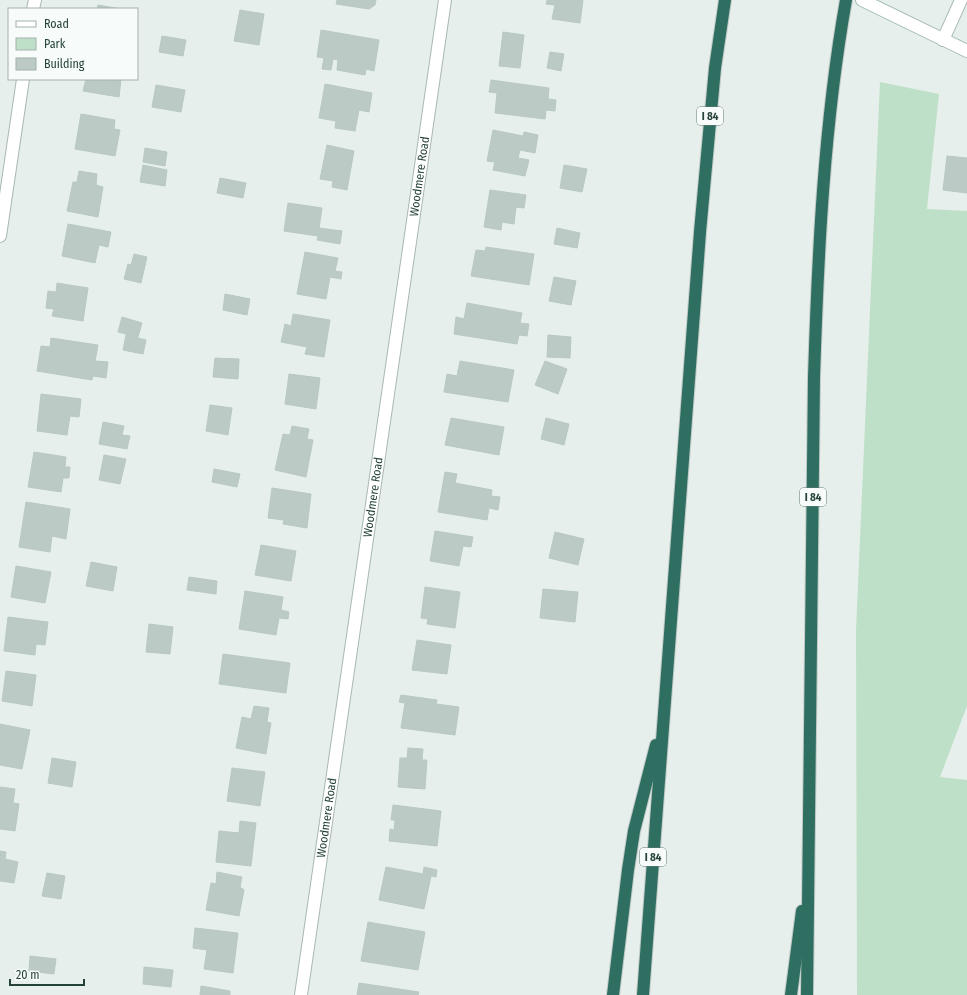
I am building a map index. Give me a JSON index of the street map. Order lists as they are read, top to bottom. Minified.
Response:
{"streets":{"highway":["I 84"],"street":["Woodmere Road"]},"legend":["Road","Park","Building"],"scale_bar":"20 m"}
